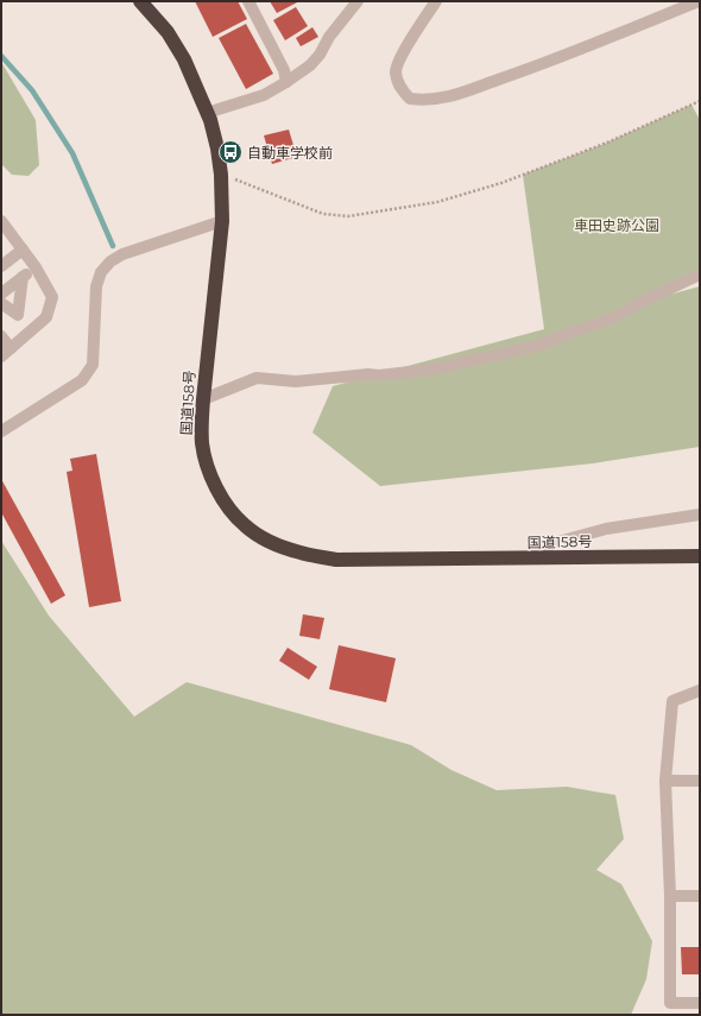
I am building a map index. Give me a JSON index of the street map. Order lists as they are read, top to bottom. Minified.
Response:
{"streets":{"highway":["国道158号"]},"parks":["車田史跡公園"],"places":{"bus stop":["自動車学校前"]}}
